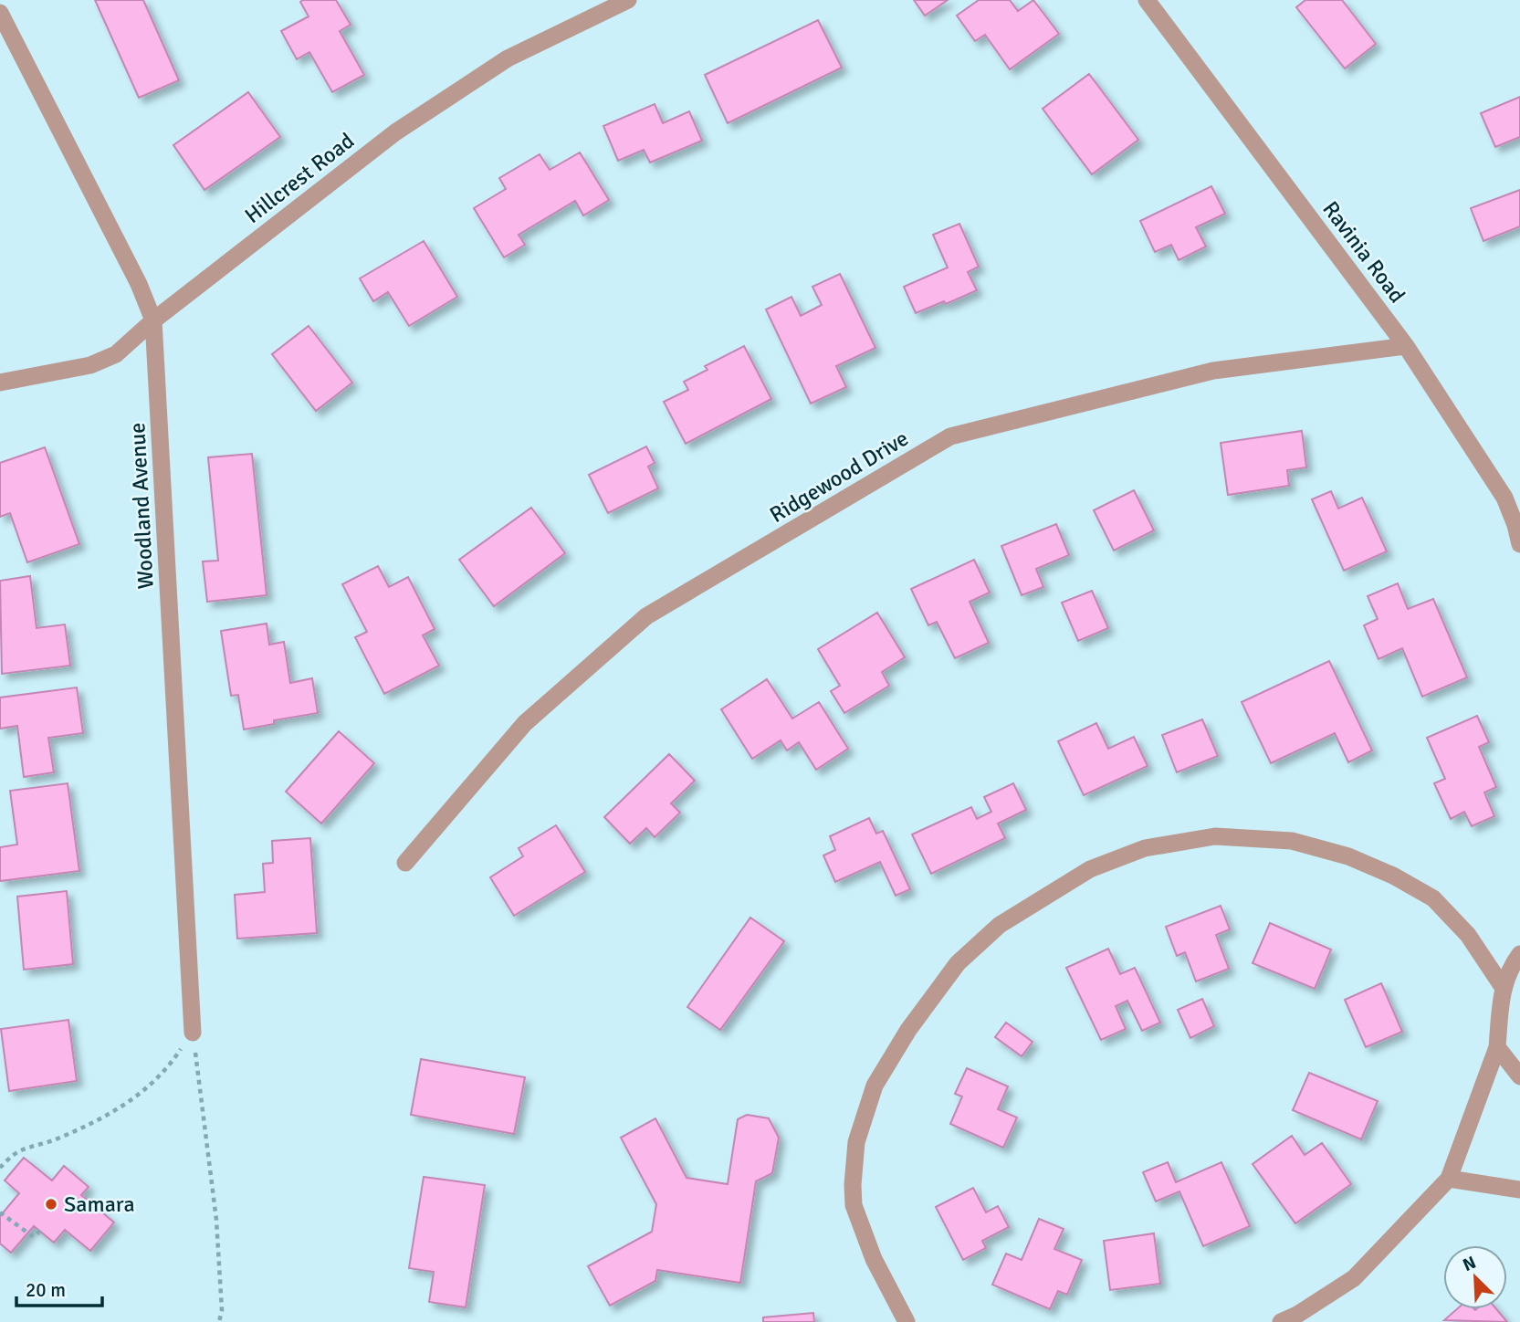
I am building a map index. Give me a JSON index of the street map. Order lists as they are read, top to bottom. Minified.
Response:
{"streets":{"street":["Hillcrest Road","Ravinia Road","Ridgewood Drive","Woodland Avenue"]},"crossings":[["Hillcrest Road","Woodland Avenue"],["Ravinia Road","Ridgewood Drive"]],"places":["Samara"],"scale_bar":"20 m","north":"top left"}
